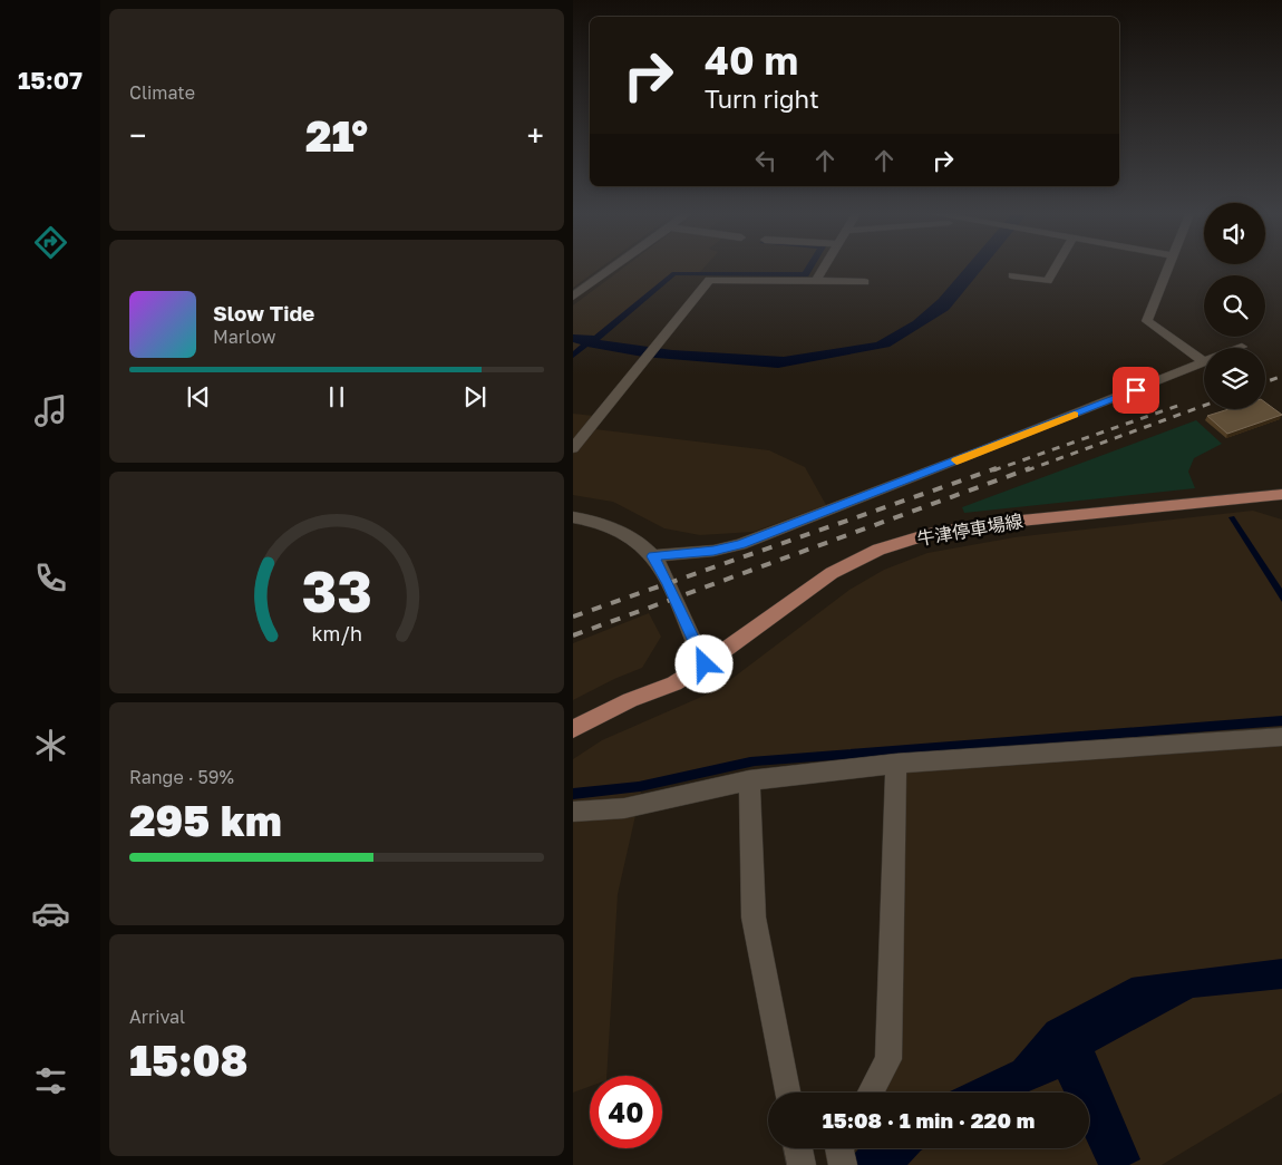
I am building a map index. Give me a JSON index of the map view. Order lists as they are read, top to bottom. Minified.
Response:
{"streets":{"main road":["牛津停車場線"]},"page":{"tabs":"15:07","tile":["Climate",["Range · 59%","295 km"],["Arrival","15:08"]],"turn":["40 m","Turn right"],"heat":["−","21°","+"],"song":["Slow Tide","Marlow"],"limit":"40","trip":"15:08 · 1 min · 220 m","gauge":["33","km/h"]}}
